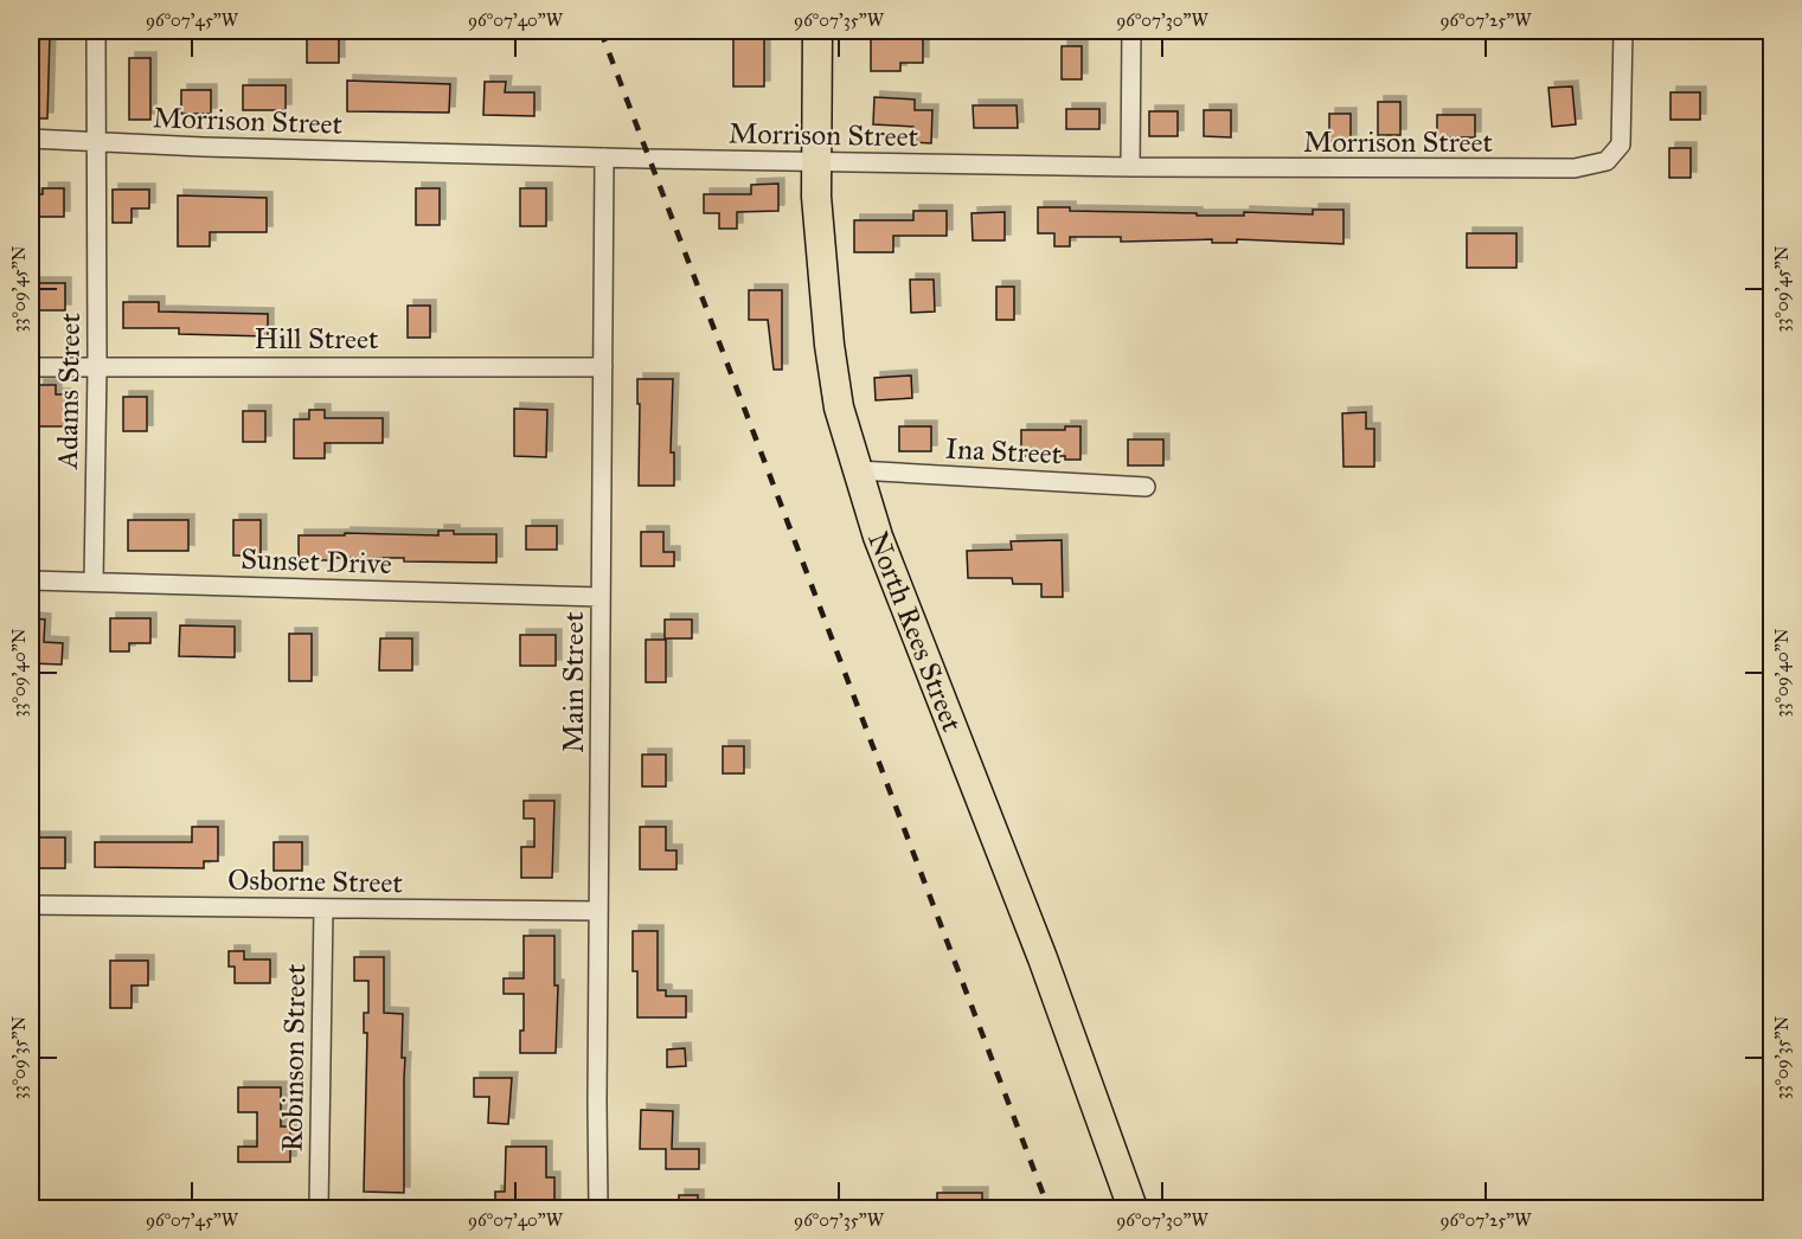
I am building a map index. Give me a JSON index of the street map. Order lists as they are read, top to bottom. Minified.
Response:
{"streets":{"main road":["North Rees Street"],"street":["Morrison Street","Hill Street","Adams Street","Ina Street","Sunset Drive","Main Street","Osborne Street","Robinson Street"]},"crossings":[["Morrison Street","Adams Street"],["Morrison Street","North Rees Street"],["Morrison Street","Main Street"],["Hill Street","Adams Street"],["Hill Street","Main Street"],["Adams Street","Sunset Drive"],["Ina Street","North Rees Street"],["Sunset Drive","Main Street"],["Main Street","Osborne Street"],["Osborne Street","Robinson Street"]],"coordinates":["96°07'45\"W","96°07'40\"W","96°07'35\"W","96°07'30\"W","96°07'25\"W","33°09'45\"N","33°09'40\"N","33°09'35\"N"]}
